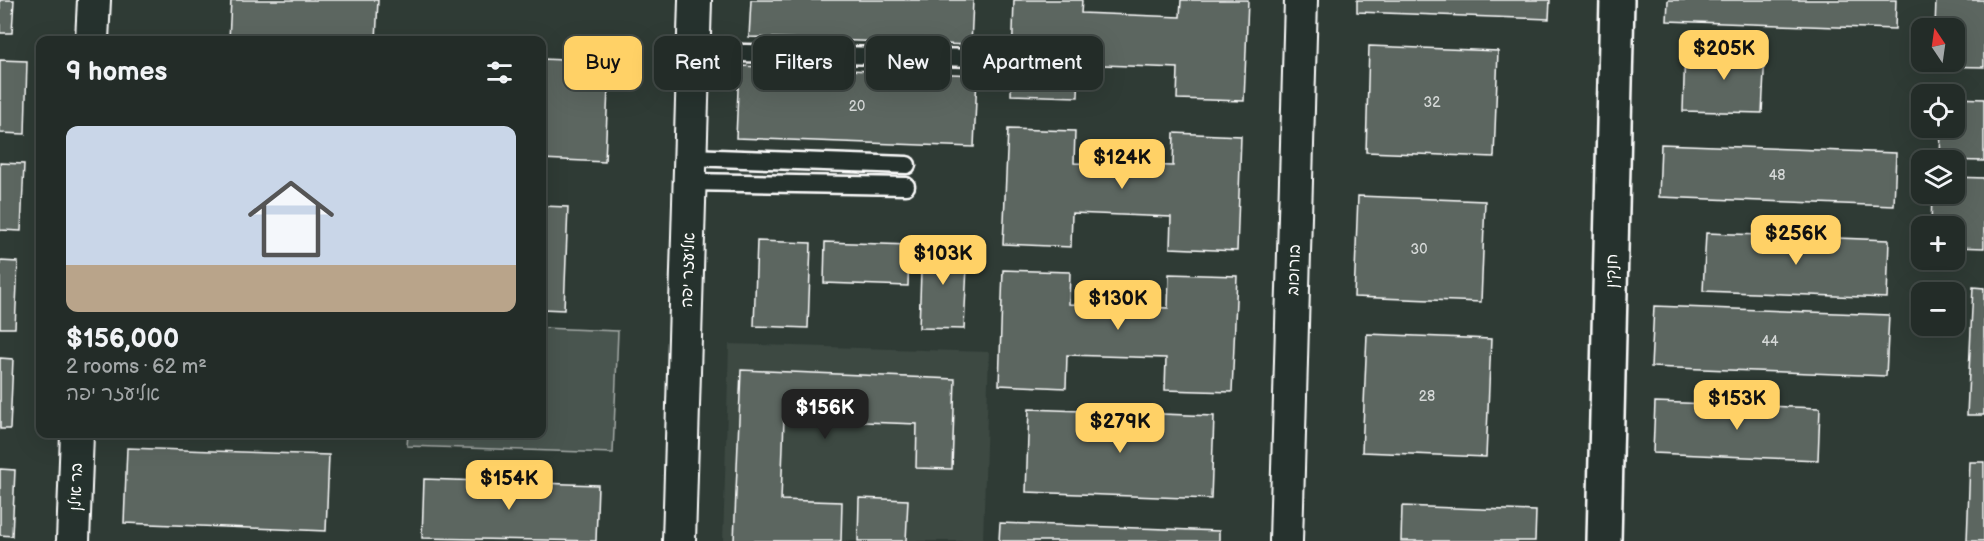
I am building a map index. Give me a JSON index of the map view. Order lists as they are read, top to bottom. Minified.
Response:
{"streets":{"street":["אליעזר יפה","בורוכוב","חנקין","בר אילן"]},"house_numbers":["32","20","48","30","44","28"],"north":"top","page":{"map_buttons":["+","−"],"price":["$205K","$124K","$256K","$103K","$130K","$153K","$156K","$279K","$154K"],"chip":["Buy","Rent","Filters","New","Apartment"],"heading":"9 homes","list":[{"name":"$156,000","note":"2 rooms · 62 m² · אליעזר יפה"}]}}
